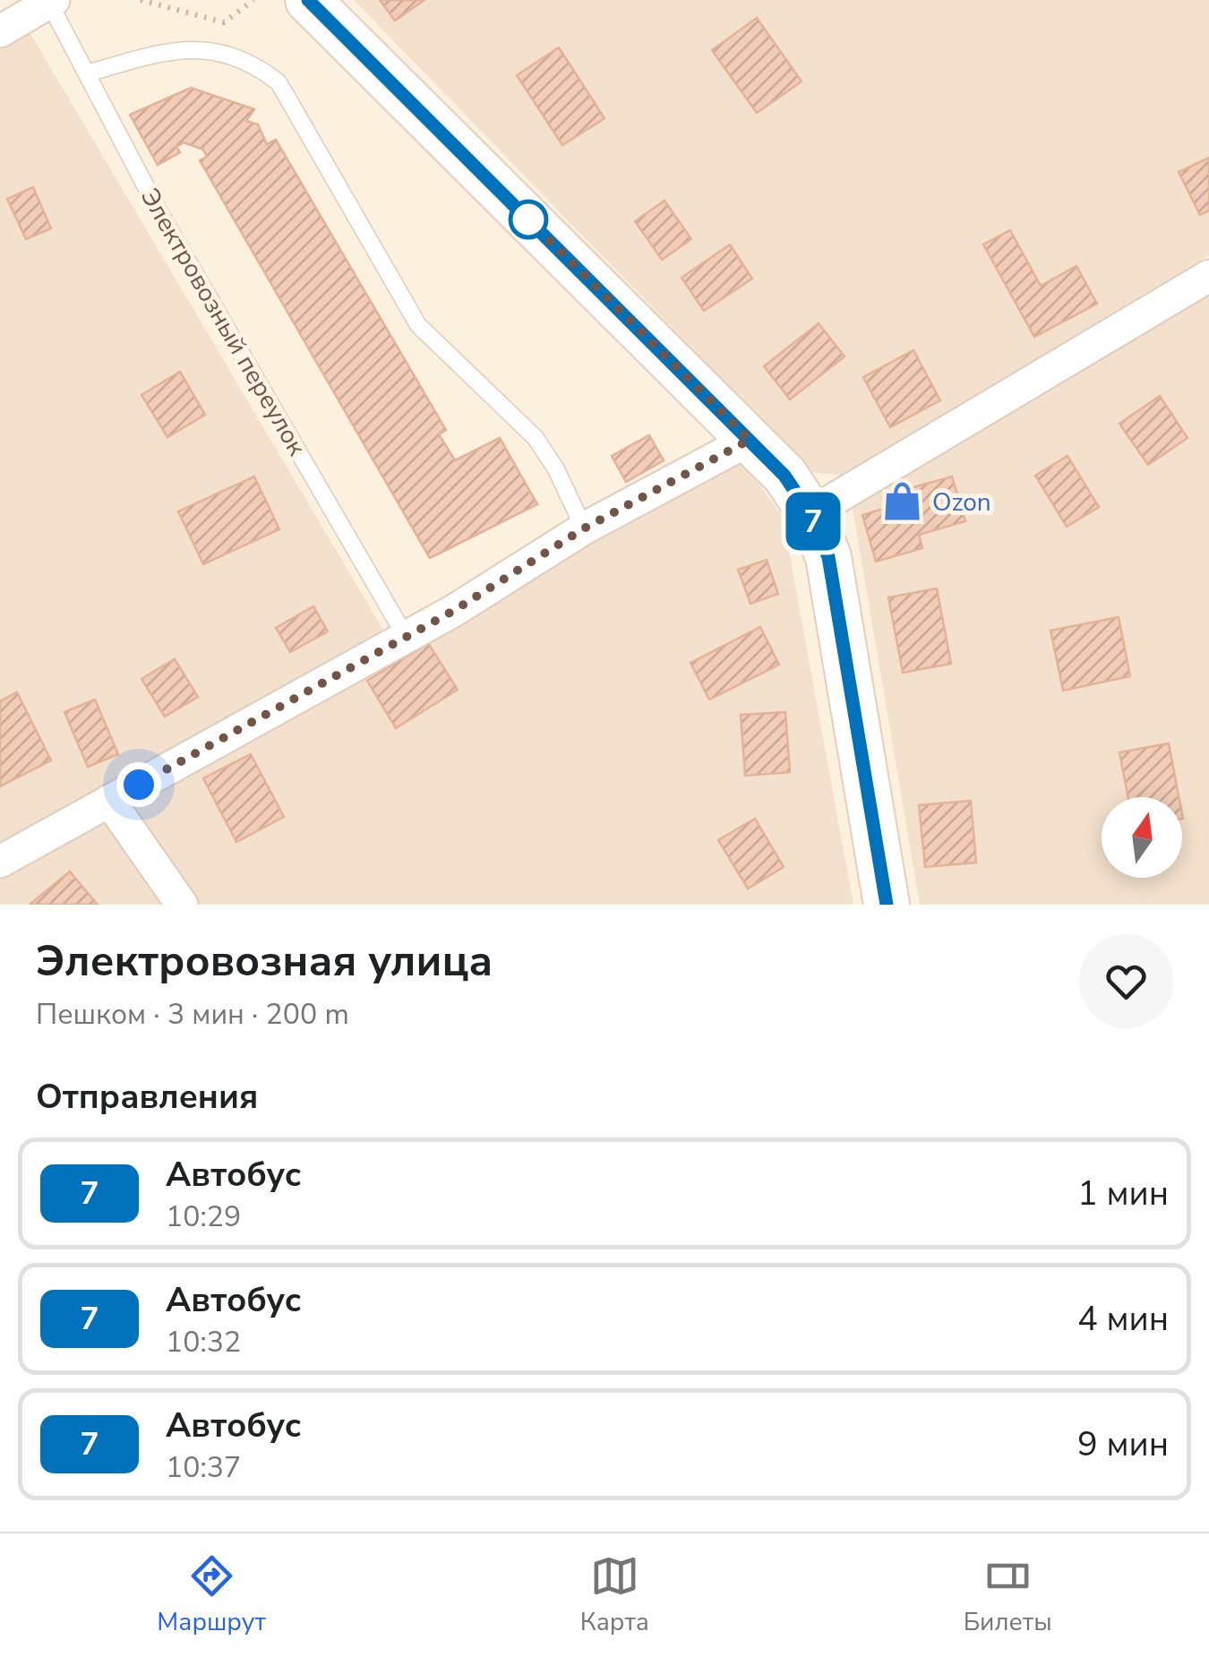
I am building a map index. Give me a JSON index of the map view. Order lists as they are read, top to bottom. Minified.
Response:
{"streets":{"lane":["Электровозный переулок"]},"places":{"shop":["Ozon"]},"lines":["bus line 7"],"north":"top","page":{"on_map":"7","heading":[["Электровозная улица","Пешком · 3 мин · 200 m"],"Отправления"],"list":[{"mark":"7","name":"Автобус","note":"10:29","value":"1 мин"},{"mark":"7","name":"Автобус","note":"10:32","value":"4 мин"},{"mark":"7","name":"Автобус","note":"10:37","value":"9 мин"}],"tabs":["Маршрут","Карта","Билеты"]}}
